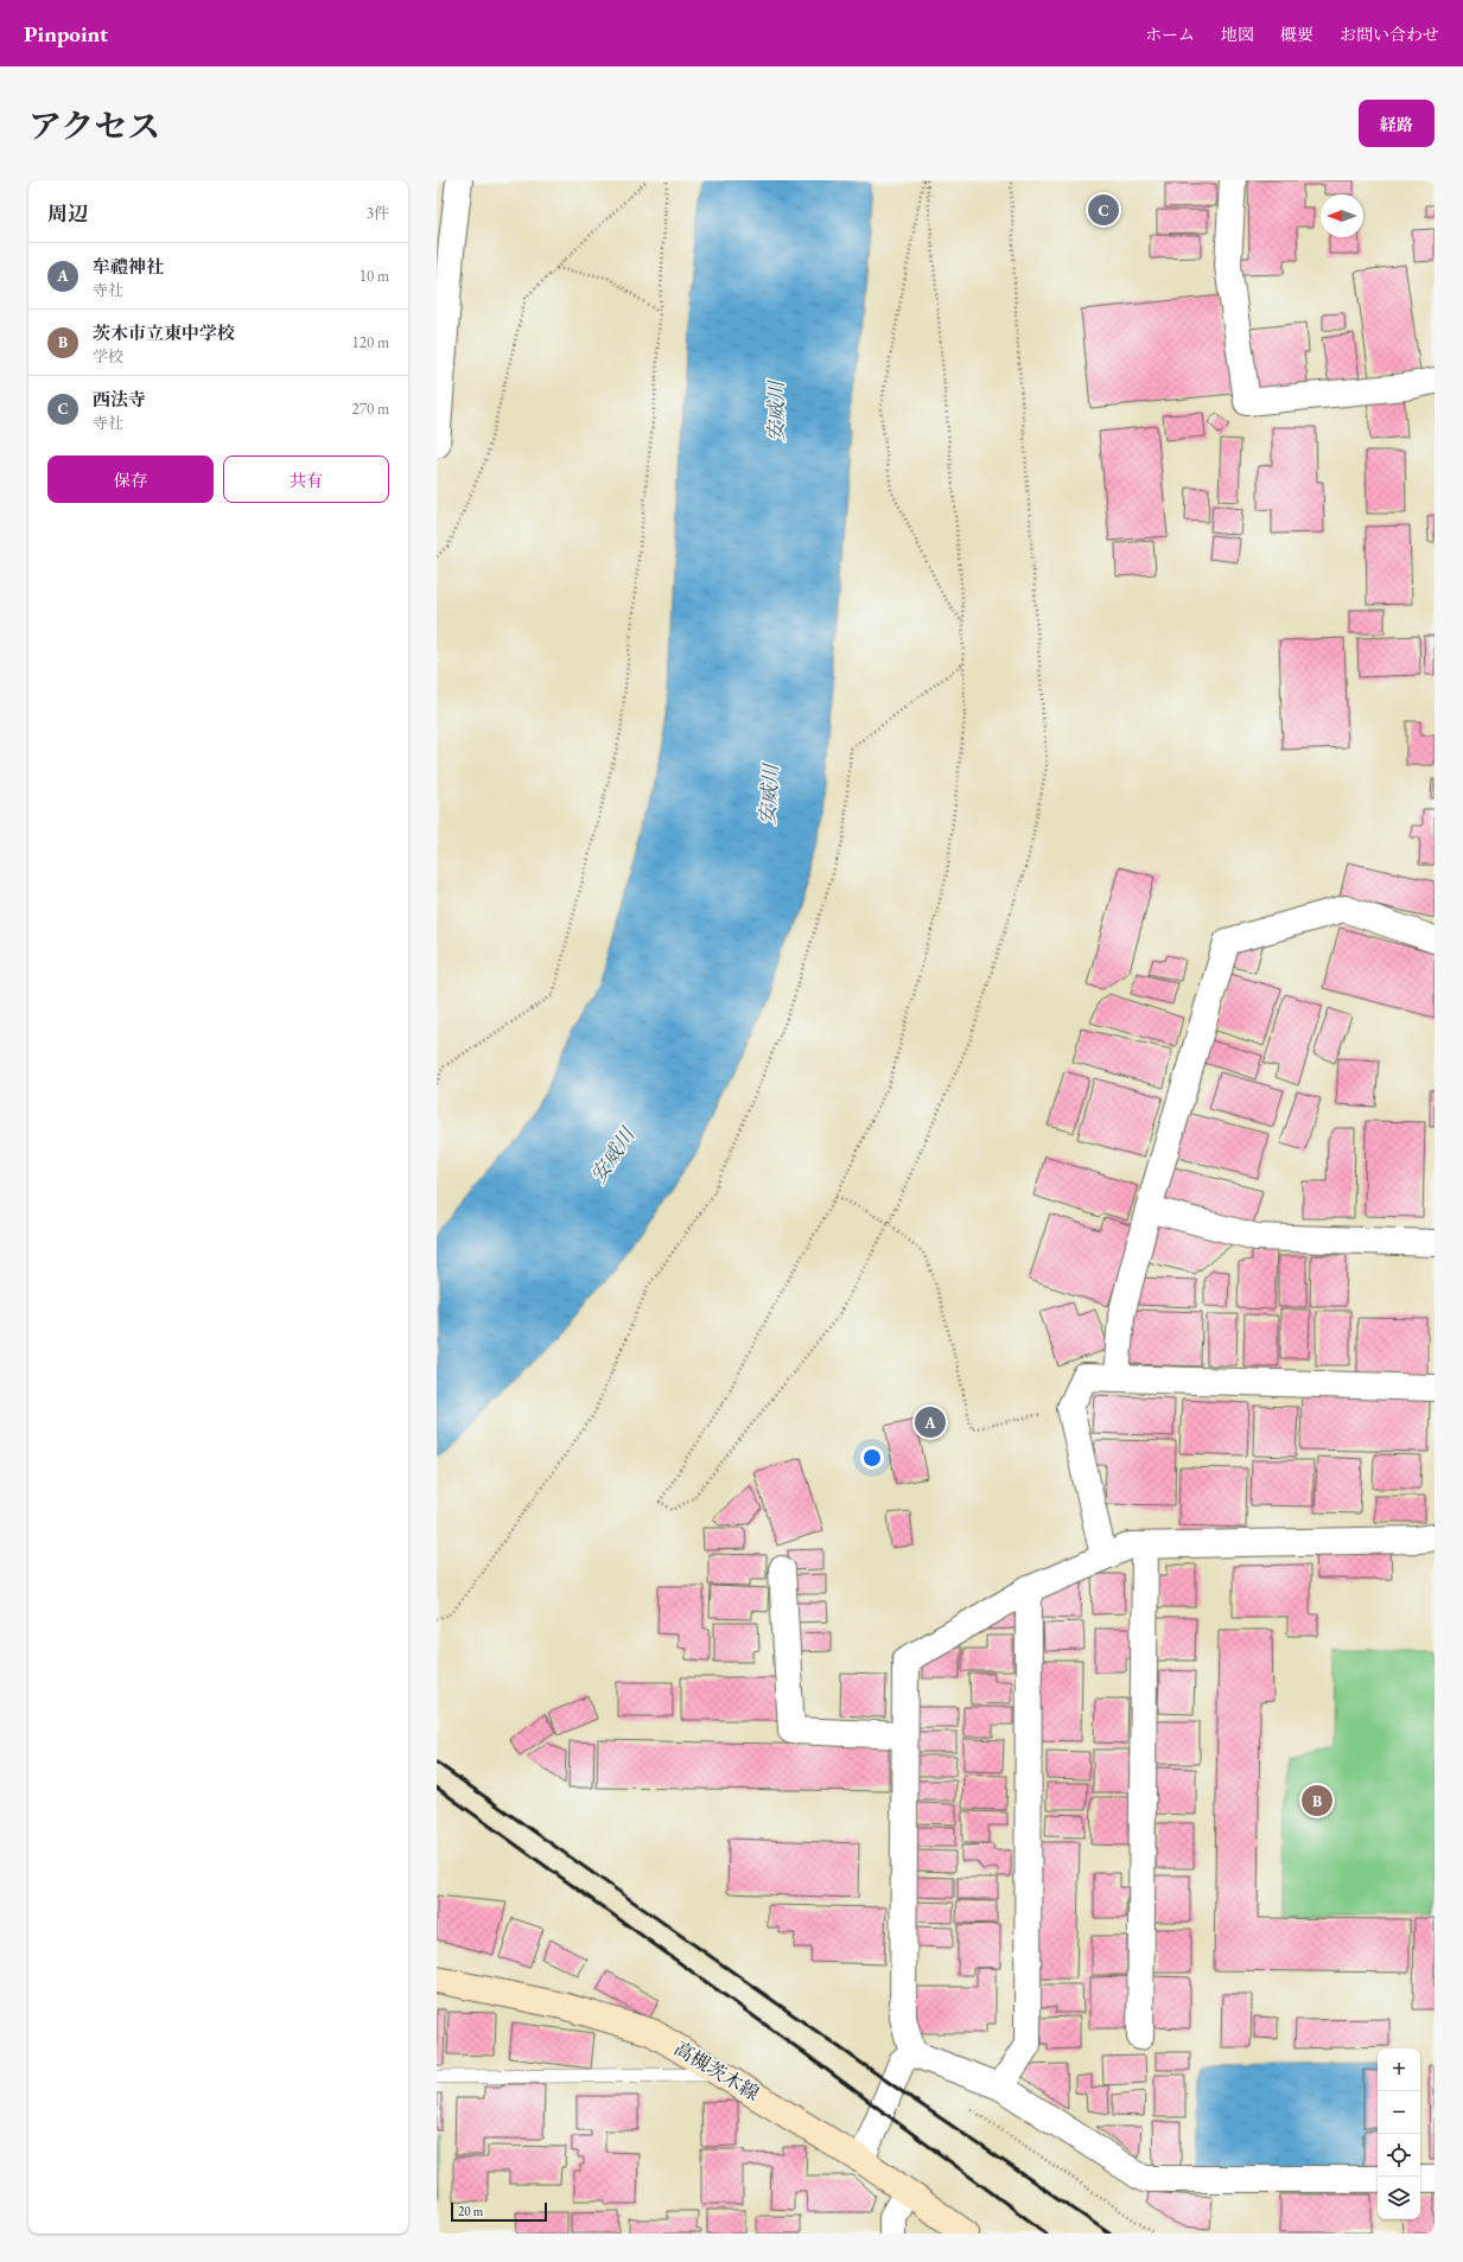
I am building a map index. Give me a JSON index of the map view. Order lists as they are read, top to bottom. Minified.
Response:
{"streets":{"main road":["高槻茨木線"]},"water":["安威川"],"scale_bar":"20 m","north":"left","page":{"header":"Pinpoint","nav":["ホーム","地図","概要","お問い合わせ"],"title":"アクセス","buttons":["経路",["保存","共有"]],"heading":["周辺","3件"],"pins":["C","A","B"],"list":[{"mark":"A","name":"牟禮神社","note":"寺社","value":"10 m"},{"mark":"B","name":"茨木市立東中学校","note":"学校","value":"120 m"},{"mark":"C","name":"西法寺","note":"寺社","value":"270 m"}],"map_buttons":["+","−"],"scale":"20 m"}}
